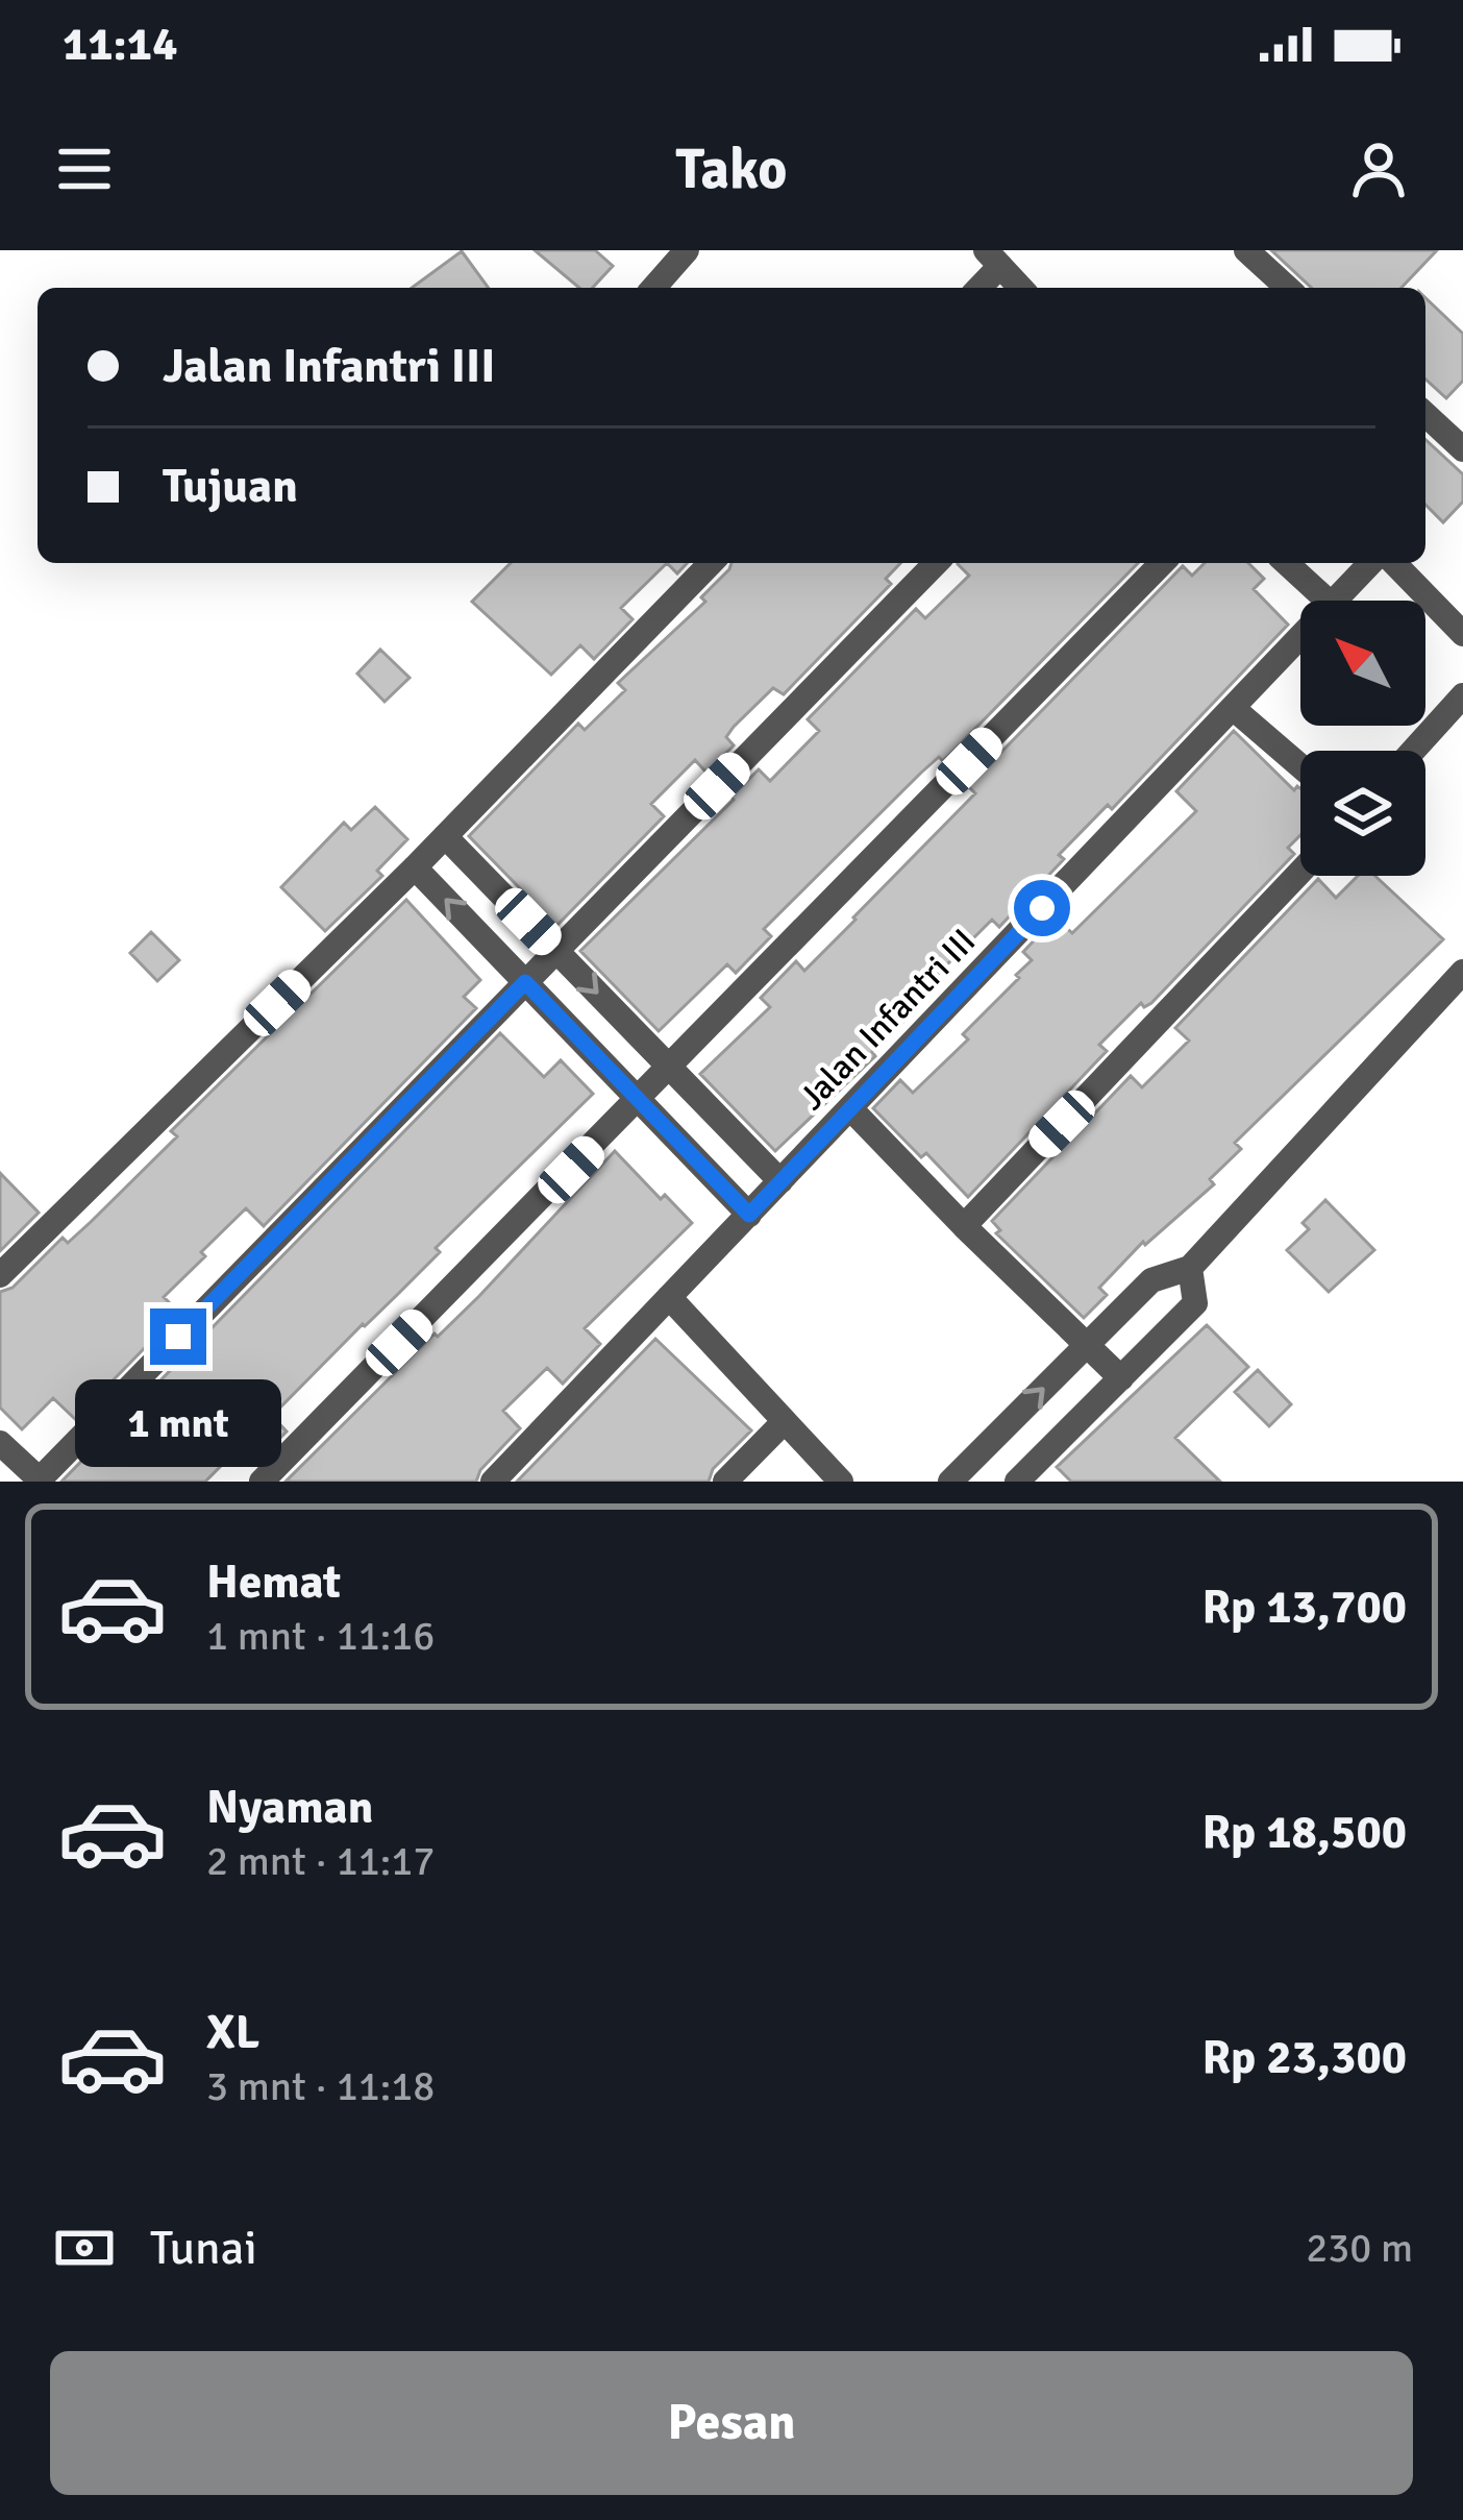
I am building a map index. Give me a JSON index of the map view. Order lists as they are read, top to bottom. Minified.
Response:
{"streets":{"street":["Jalan Infantri III"]},"north":"top left","page":{"status":"11:14","header":"Tako","banner":["Jalan Infantri III","Tujuan"],"bubble":"1 mnt","list":[{"name":"Hemat","note":"1 mnt · 11:16","value":"Rp 13,700"},{"name":"Nyaman","note":"2 mnt · 11:17","value":"Rp 18,500"},{"name":"XL","note":"3 mnt · 11:18","value":"Rp 23,300"}],"pay":["Tunai","230 m"],"buttons":"Pesan"}}
